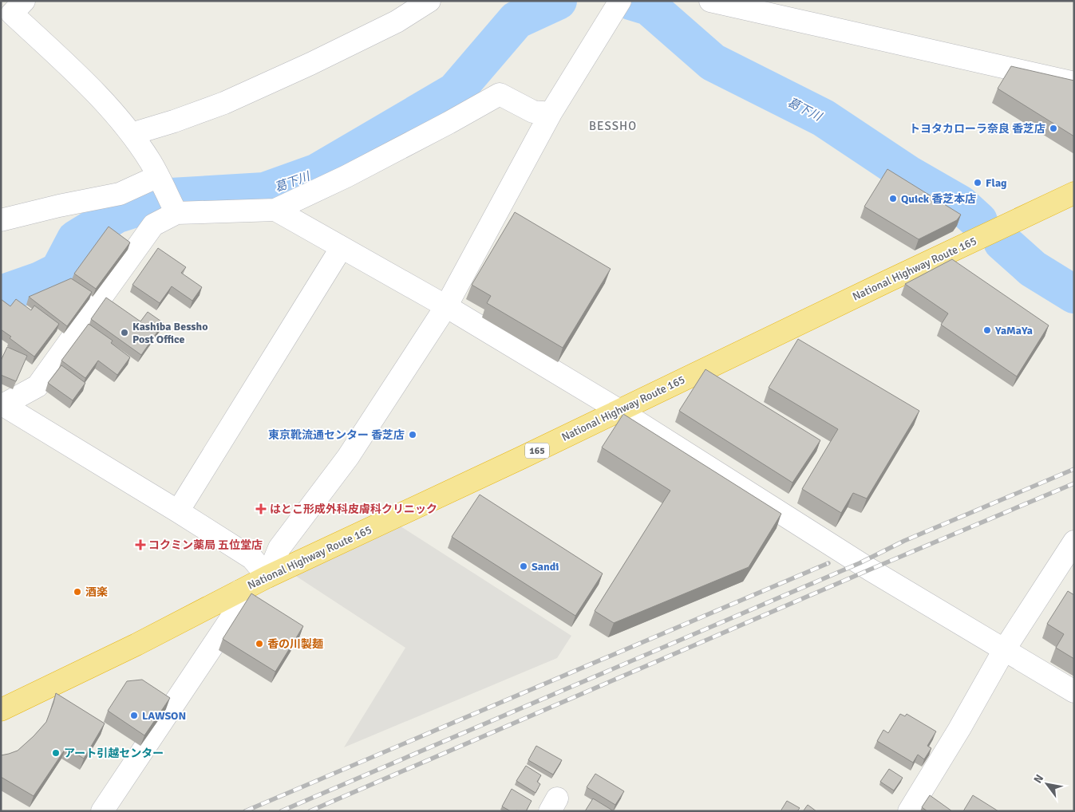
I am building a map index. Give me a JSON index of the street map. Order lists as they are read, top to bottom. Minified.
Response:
{"streets":{"highway":["National Highway Route 165","165"]},"districts":["BESSHO"],"water":["葛下川"],"places":{"other":["トヨタカローラ奈良 香芝店","Flag","Quick 香芝本店","YaMaYa","Kashiba Bessho Post Office","東京靴流通センター 香芝店","Sandi","酒楽","香の川製麺","LAWSON","アート引越センター"],"health":["はとこ形成外科皮膚科クリニック","コクミン薬局 五位堂店"]},"north":"top left"}
